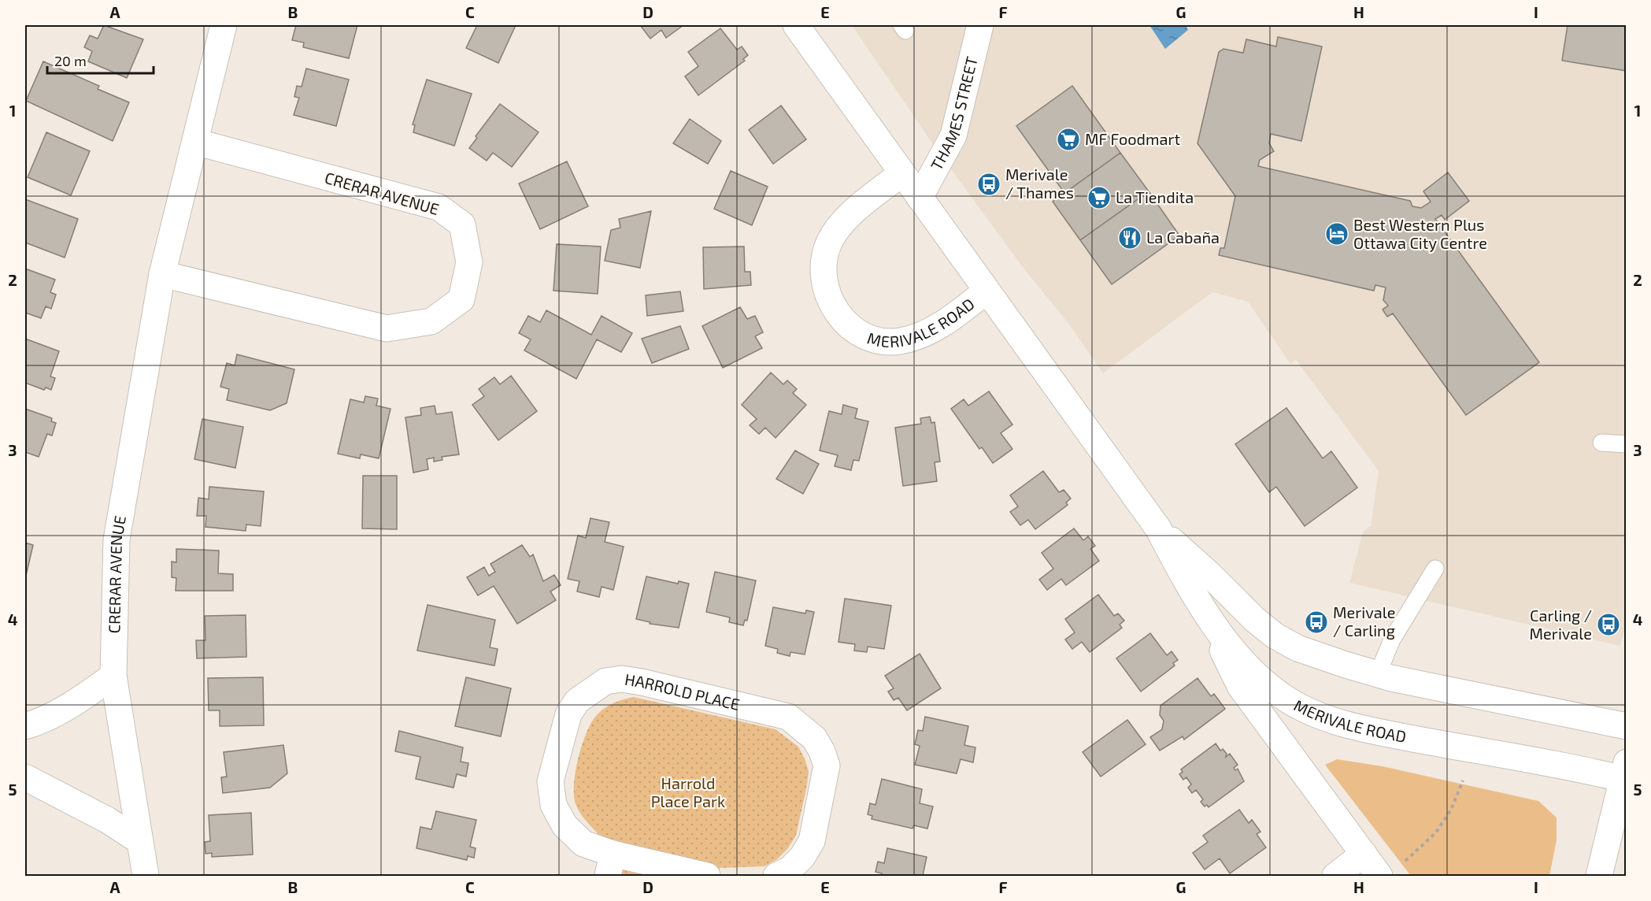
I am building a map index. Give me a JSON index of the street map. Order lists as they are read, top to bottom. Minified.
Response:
{"streets":{"street":["THAMES STREET","CRERAR AVENUE","MERIVALE ROAD","HARROLD PLACE"]},"crossings":[["THAMES STREET","MERIVALE ROAD"]],"parks":["Harrold Place Park"],"places":{"supermarket":["MF Foodmart","La Tiendita"],"bus stop":["Merivale / Thames","Merivale / Carling","Carling / Merivale"],"hotel":["Best Western Plus Ottawa City Centre"],"restaurant":["La Cabaña"]},"scale_bar":"20 m","grid":{"columns":["A","B","C","D","E","F","G","H","I"],"rows":["1","2","3","4","5"]}}
